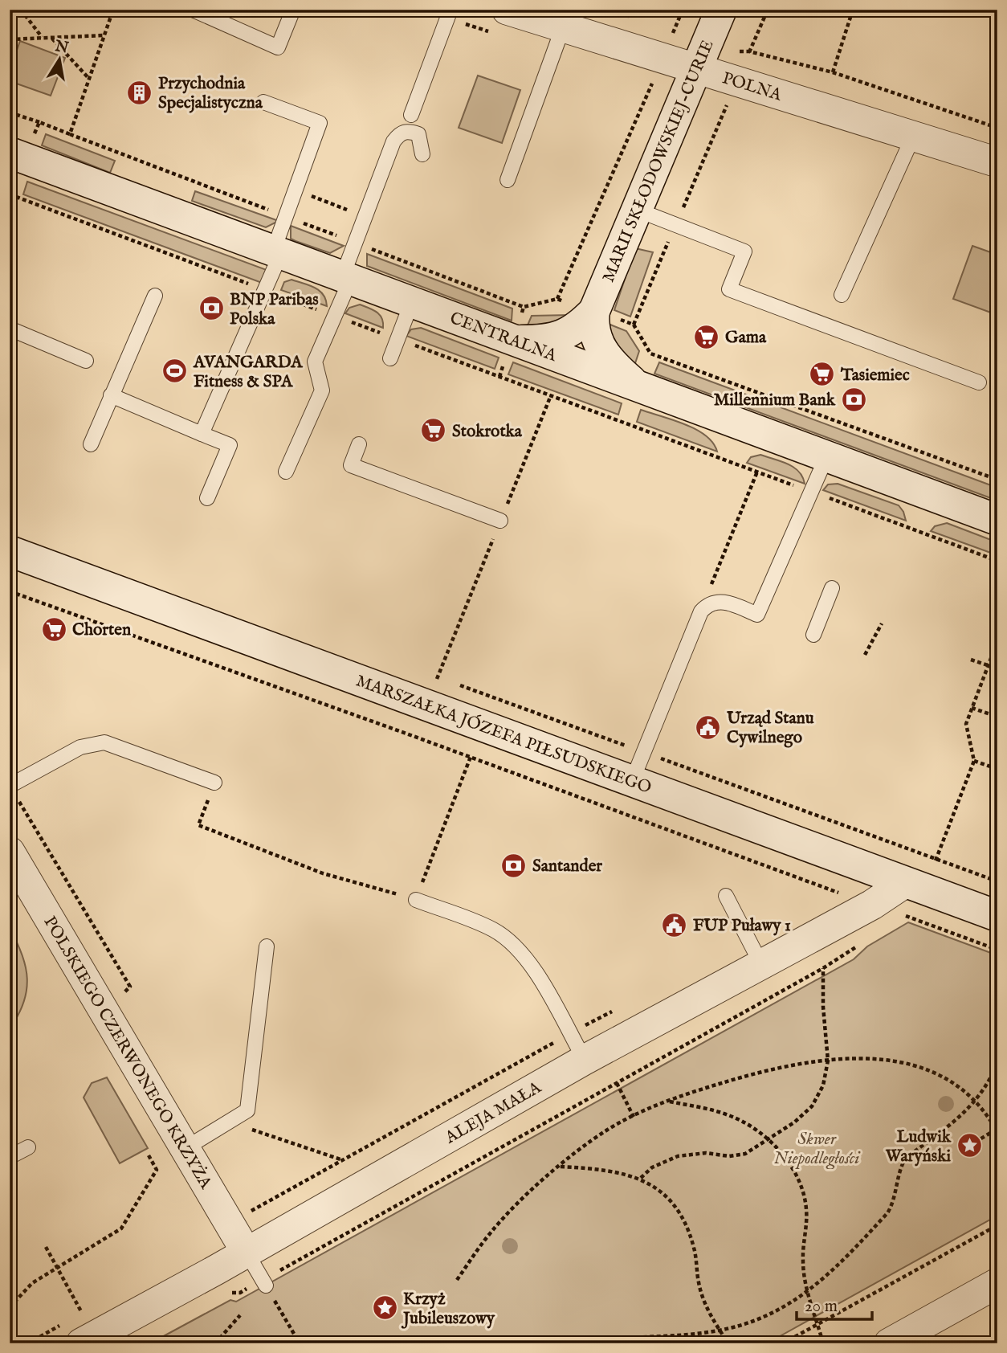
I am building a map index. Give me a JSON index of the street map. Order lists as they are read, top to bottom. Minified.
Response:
{"streets":{"main road":["MARII SKŁODOWSKIEJ-CURIE","CENTRALNA","MARSZAŁKA JÓZEFA PIŁSUDSKIEGO"],"street":["POLNA","POLSKIEGO CZERWONEGO KRZYŻA","ALEJA MAŁA"]},"crossings":[["POLNA","MARII SKŁODOWSKIEJ-CURIE"],["MARII SKŁODOWSKIEJ-CURIE","CENTRALNA"],["MARSZAŁKA JÓZEFA PIŁSUDSKIEGO","ALEJA MAŁA"],["POLSKIEGO CZERWONEGO KRZYŻA","ALEJA MAŁA"]],"parks":["Skwer Niepodległości"],"places":{"building":["Przychodnia Specjalistyczna"],"bank":["BNP Paribas Polska","Millennium Bank","Santander"],"supermarket":["Gama","Tasiemiec","Stokrotka","Chorten"],"sports":["AVANGARDA Fitness & SPA"],"public building":["Urząd Stanu Cywilnego","FUP Puławy 1"],"place":["Ludwik Waryński","Krzyż Jubileuszowy"]},"scale_bar":"20 m","north":"top"}
